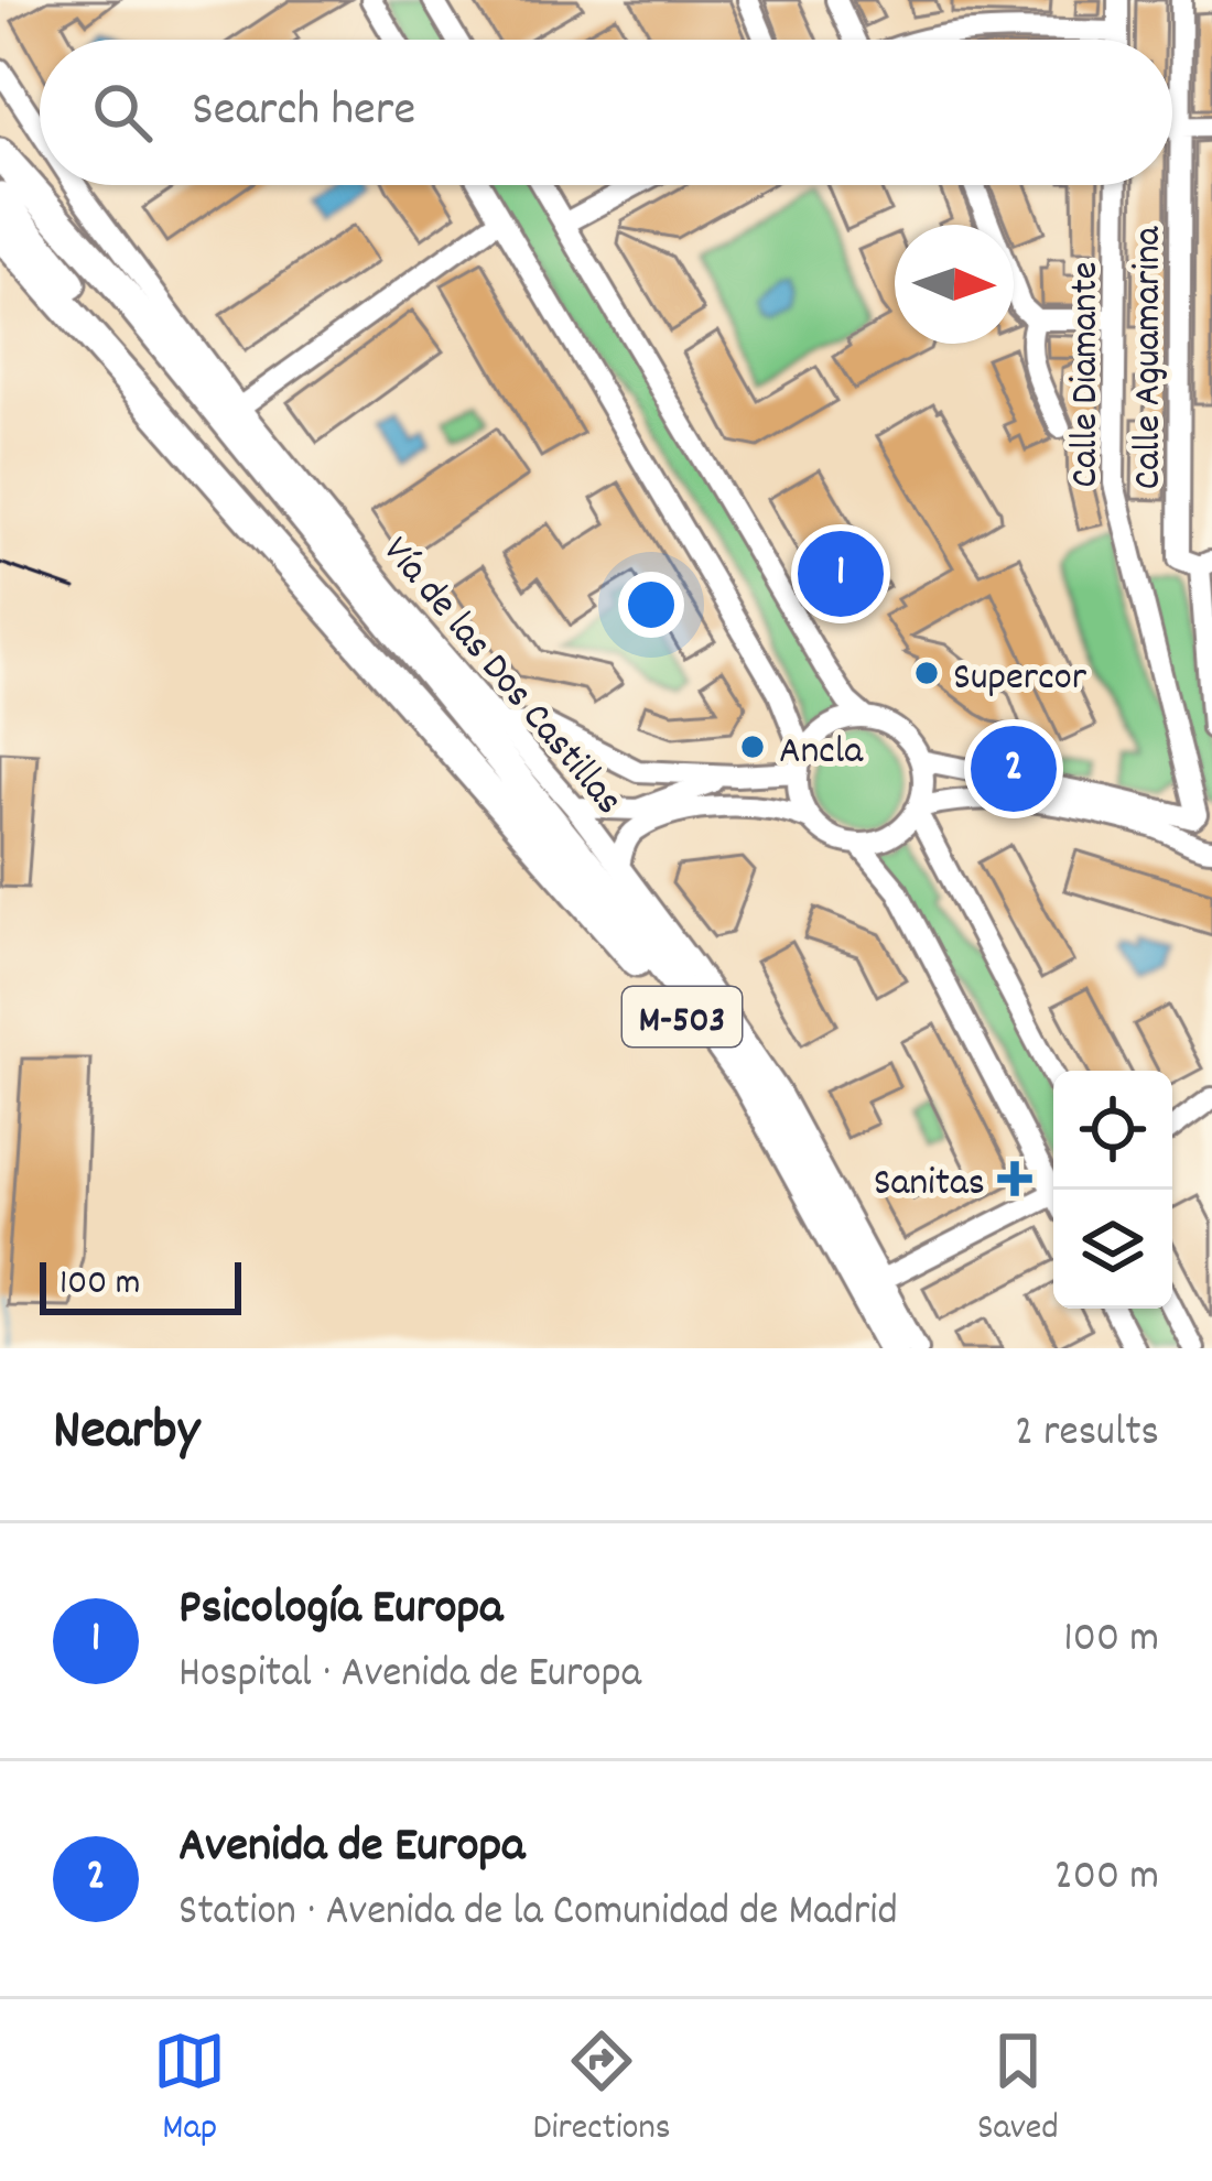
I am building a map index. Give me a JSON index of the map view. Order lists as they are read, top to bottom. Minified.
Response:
{"streets":{"highway":["M-503"],"street":["Calle Aguamarina","Calle Diamante","Vía de las Dos Castillas"]},"crossings":[["Vía de las Dos Castillas","M-503"]],"places":{"other":["Supercor","Ancla"],"health":["Sanitas"]},"scale_bar":"100 m","north":"right","page":{"search":"Search here","pins":["1","2"],"scale":"100 m","heading":["Nearby","2 results"],"list":[{"mark":"1","name":"Psicología Europa","note":"Hospital · Avenida de Europa","value":"100 m"},{"mark":"2","name":"Avenida de Europa","note":"Station · Avenida de la Comunidad de Madrid","value":"200 m"}],"nav":["Map","Directions","Saved"]}}
